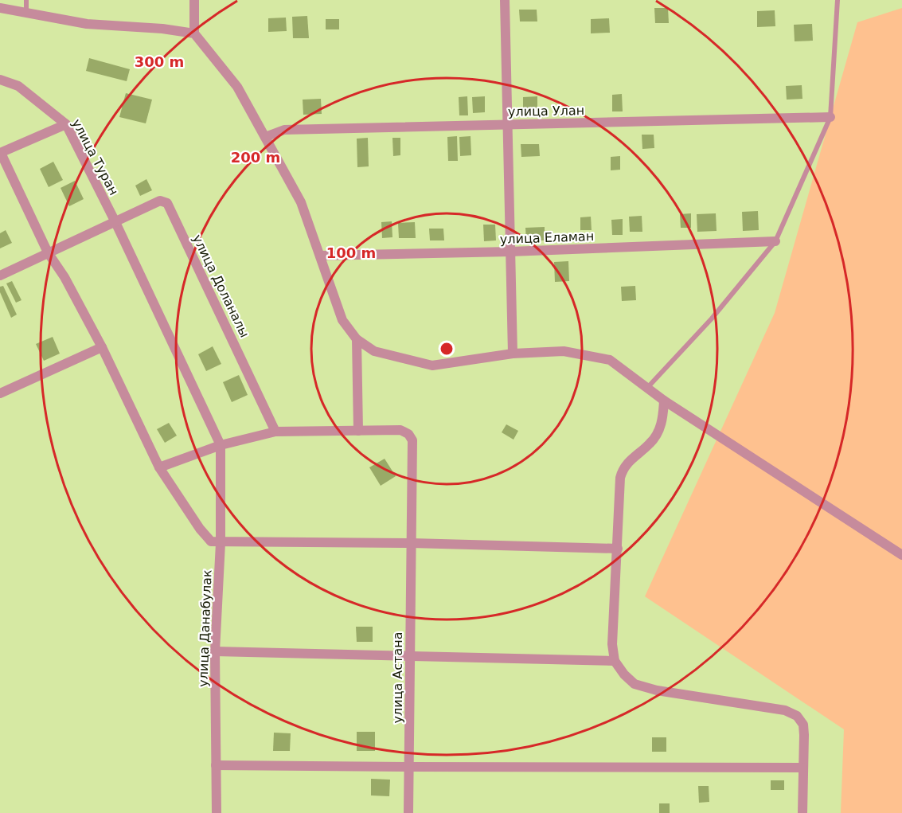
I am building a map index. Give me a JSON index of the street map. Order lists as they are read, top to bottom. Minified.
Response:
{"streets":{"street":["улица Улан","улица Туран","улица Еламан","улица Доланалы","улица Данабулак","улица Астана"]},"crossings":[["улица Туран","улица Доланалы"],["улица Туран","улица Данабулак"],["улица Туран","улица Астана"],["улица Доланалы","улица Астана"],["улица Данабулак","улица Астана"]],"rings":["300 m","200 m","100 m"]}
